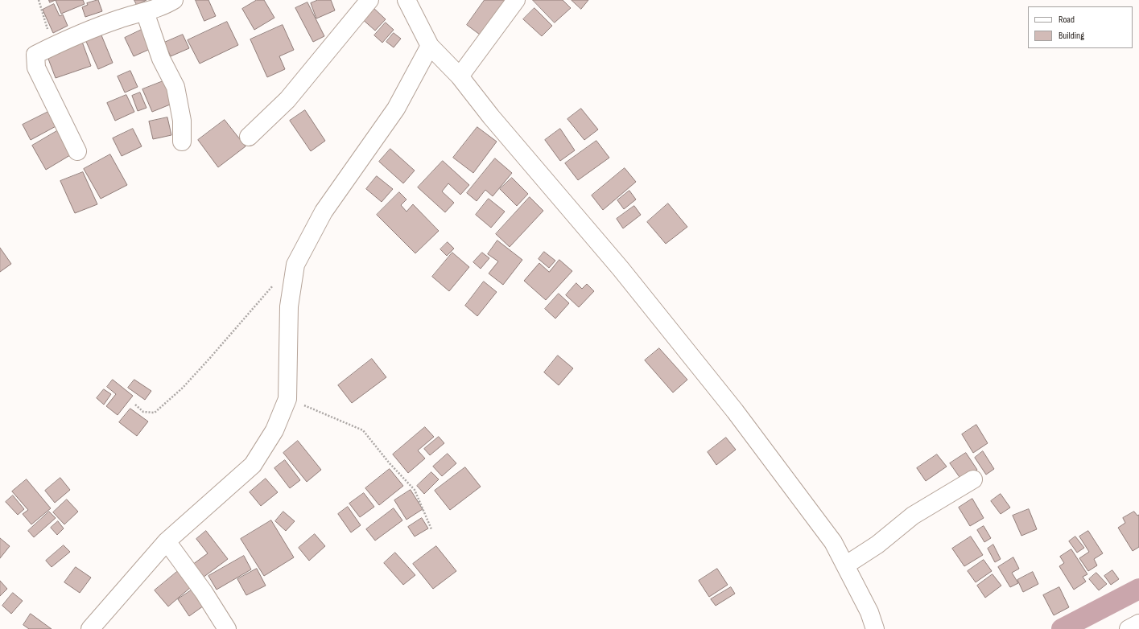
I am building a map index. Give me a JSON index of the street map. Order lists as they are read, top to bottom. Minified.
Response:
{"legend":["Road","Building"]}
